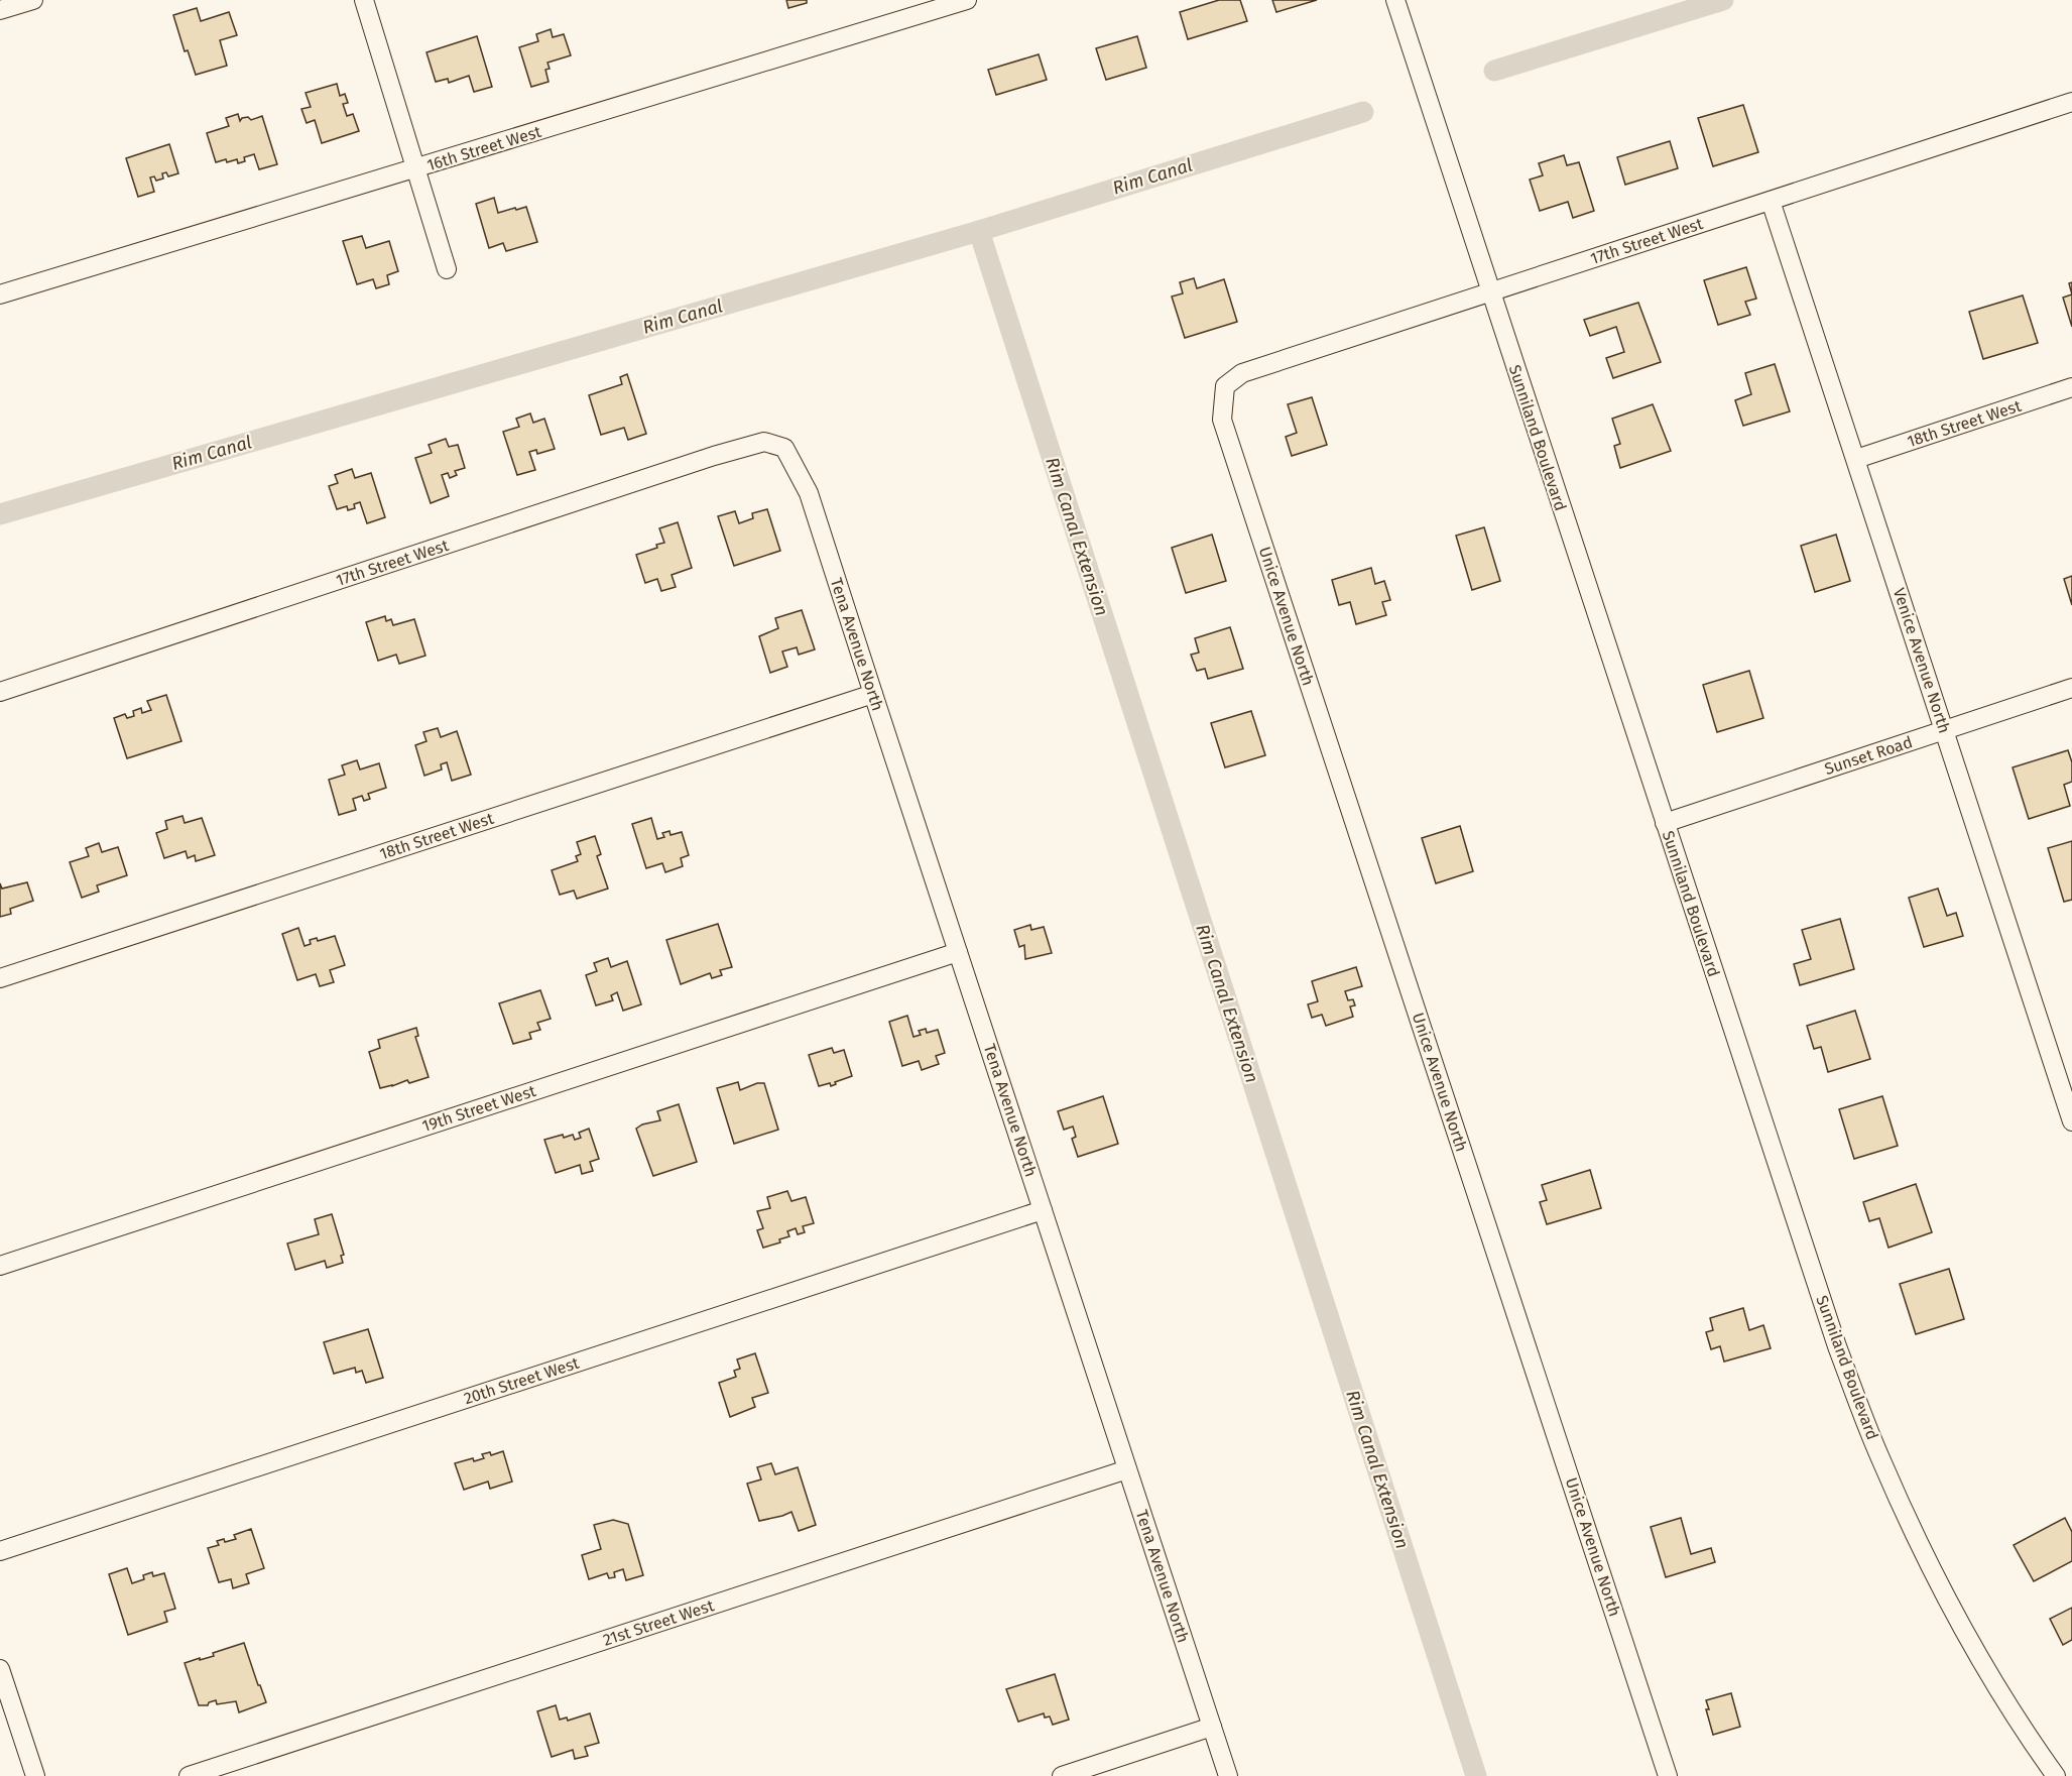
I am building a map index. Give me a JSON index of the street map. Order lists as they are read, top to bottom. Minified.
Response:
{"streets":{"street":["16th Street West","17th Street West","18th Street West","Sunniland Boulevard","Unice Avenue North","Tena Avenue North","Venice Avenue North","Sunset Road","19th Street West","20th Street West","21st Street West"]},"crossings":[["17th Street West","Sunniland Boulevard"],["17th Street West","Unice Avenue North"],["17th Street West","Tena Avenue North"],["17th Street West","Venice Avenue North"],["18th Street West","Tena Avenue North"],["18th Street West","Venice Avenue North"],["Sunniland Boulevard","Sunset Road"],["Tena Avenue North","19th Street West"],["Tena Avenue North","20th Street West"],["Tena Avenue North","21st Street West"],["Venice Avenue North","Sunset Road"]],"water":["Rim Canal","Rim Canal Extension"]}
